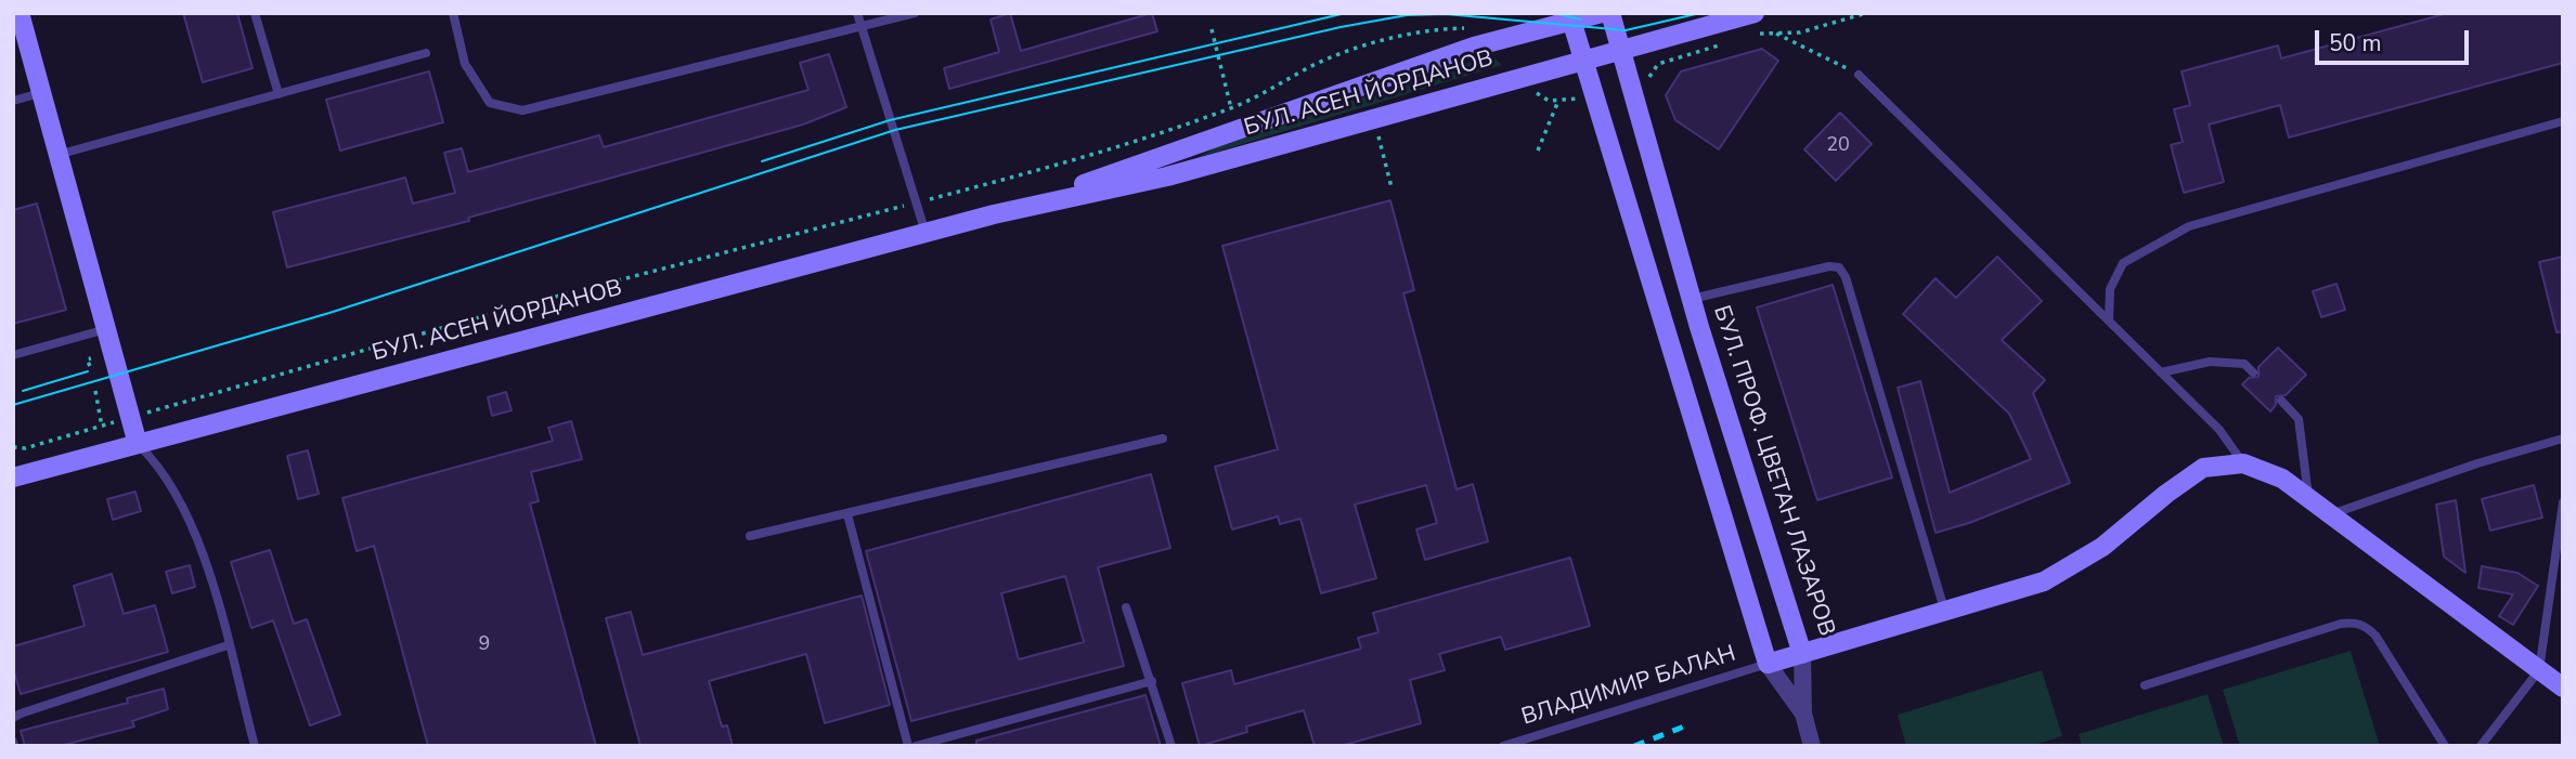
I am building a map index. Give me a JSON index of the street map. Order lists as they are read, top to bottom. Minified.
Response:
{"streets":{"street":["БУЛ. АСЕН ЙОРДАНОВ","БУЛ. ПРОФ. ЦВЕТАН ЛАЗАРОВ"],"lane":["ВЛАДИМИР БАЛАН"]},"crossings":[["БУЛ. АСЕН ЙОРДАНОВ","БУЛ. ПРОФ. ЦВЕТАН ЛАЗАРОВ"]],"house_numbers":["20","9"],"scale_bar":"50 m"}
